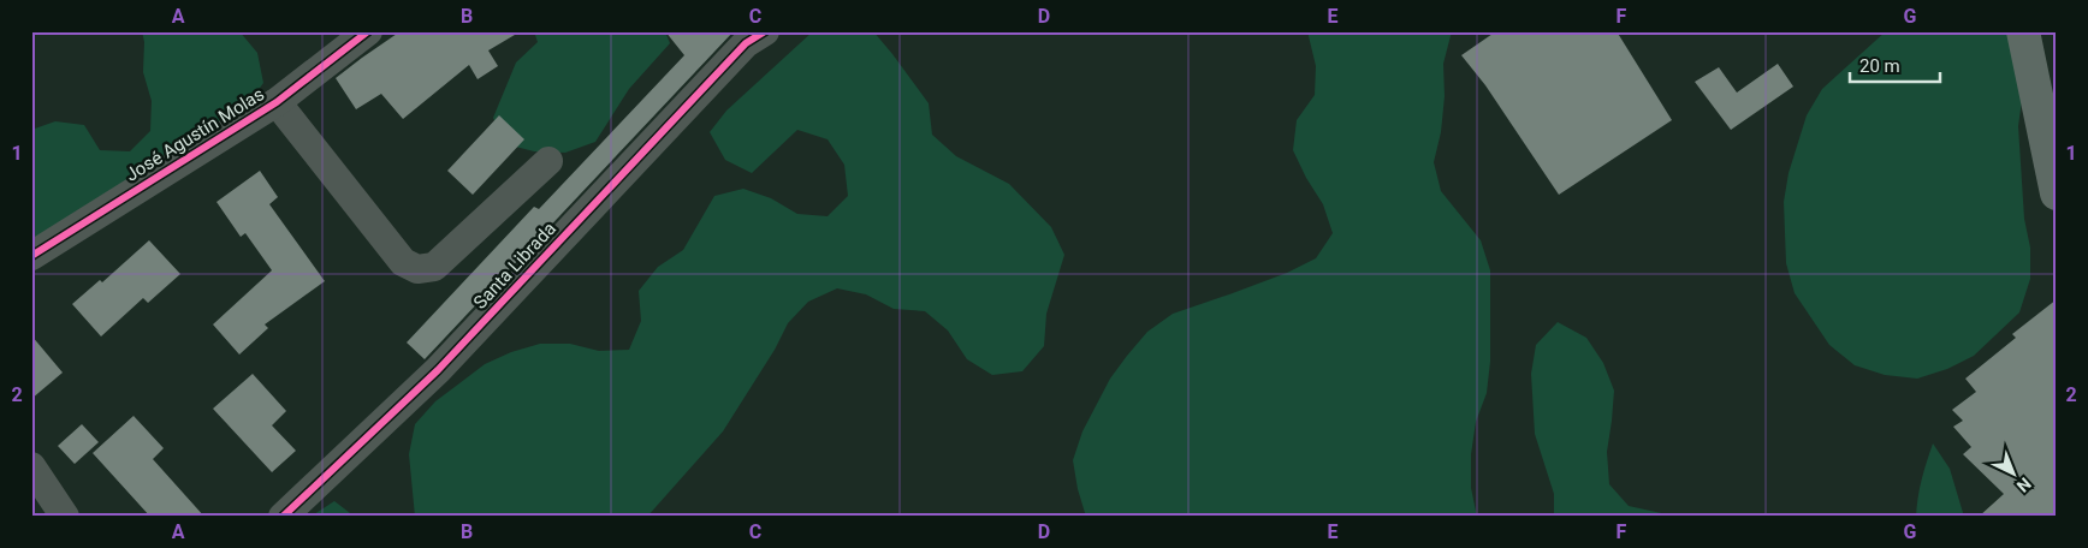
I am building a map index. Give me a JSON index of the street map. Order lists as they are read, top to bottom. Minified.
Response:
{"streets":{"street":["José Agustín Molas","Santa Librada"]},"scale_bar":"20 m","north":"bottom right","grid":{"columns":["A","B","C","D","E","F","G"],"rows":["1","2"]}}
